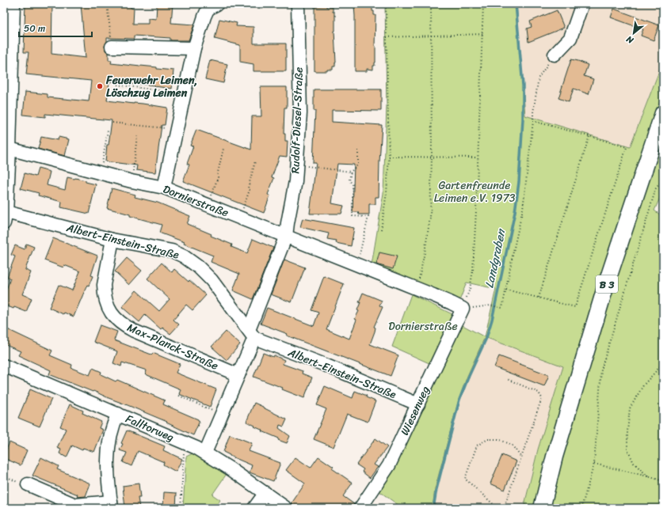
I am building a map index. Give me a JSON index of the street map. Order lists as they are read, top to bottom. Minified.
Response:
{"streets":{"main road":["B 3"],"street":["Rudolf-Diesel-Straße","Dornierstraße","Albert-Einstein-Straße","Max-Planck-Straße","Wiesenweg","Falltorweg"]},"crossings":[["Rudolf-Diesel-Straße","Dornierstraße"],["Rudolf-Diesel-Straße","Albert-Einstein-Straße"],["Rudolf-Diesel-Straße","Max-Planck-Straße"],["Rudolf-Diesel-Straße","Falltorweg"],["Dornierstraße","Wiesenweg"],["Albert-Einstein-Straße","Max-Planck-Straße"],["Albert-Einstein-Straße","Wiesenweg"]],"water":["Landgraben"],"parks":["Gartenfreunde Leimen e.V. 1973","Dornierstraße"],"places":["Feuerwehr Leimen, Löschzug Leimen"],"scale_bar":"50 m","north":"bottom left"}
